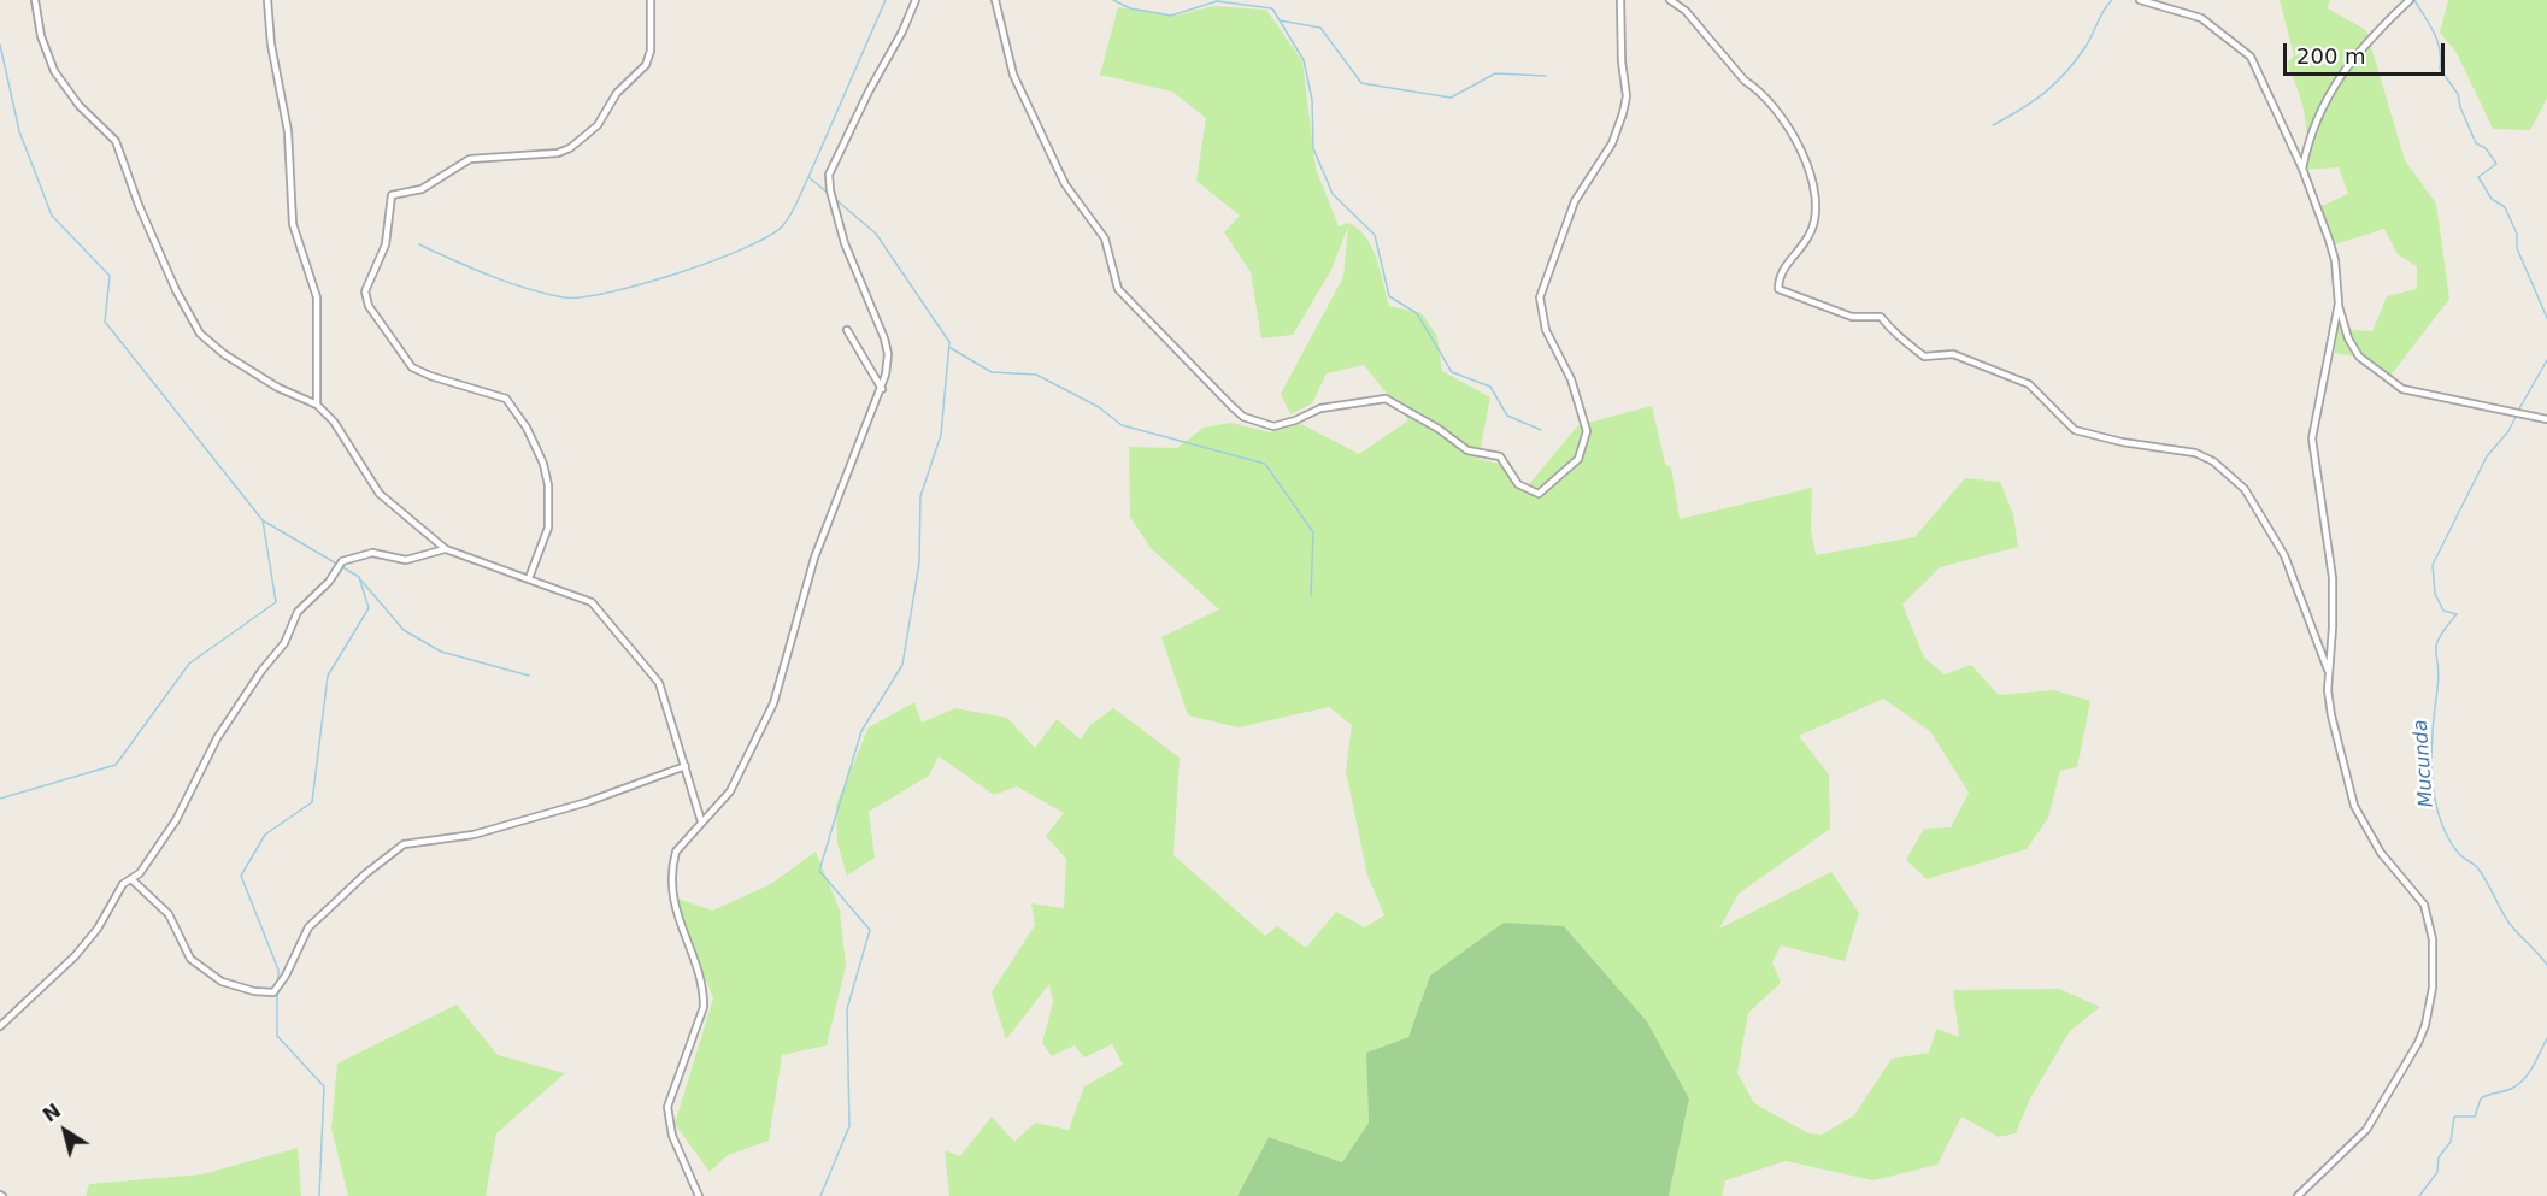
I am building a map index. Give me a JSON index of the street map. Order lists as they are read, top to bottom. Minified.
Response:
{"water":["Mucunda"],"scale_bar":"200 m","north":"top left"}
